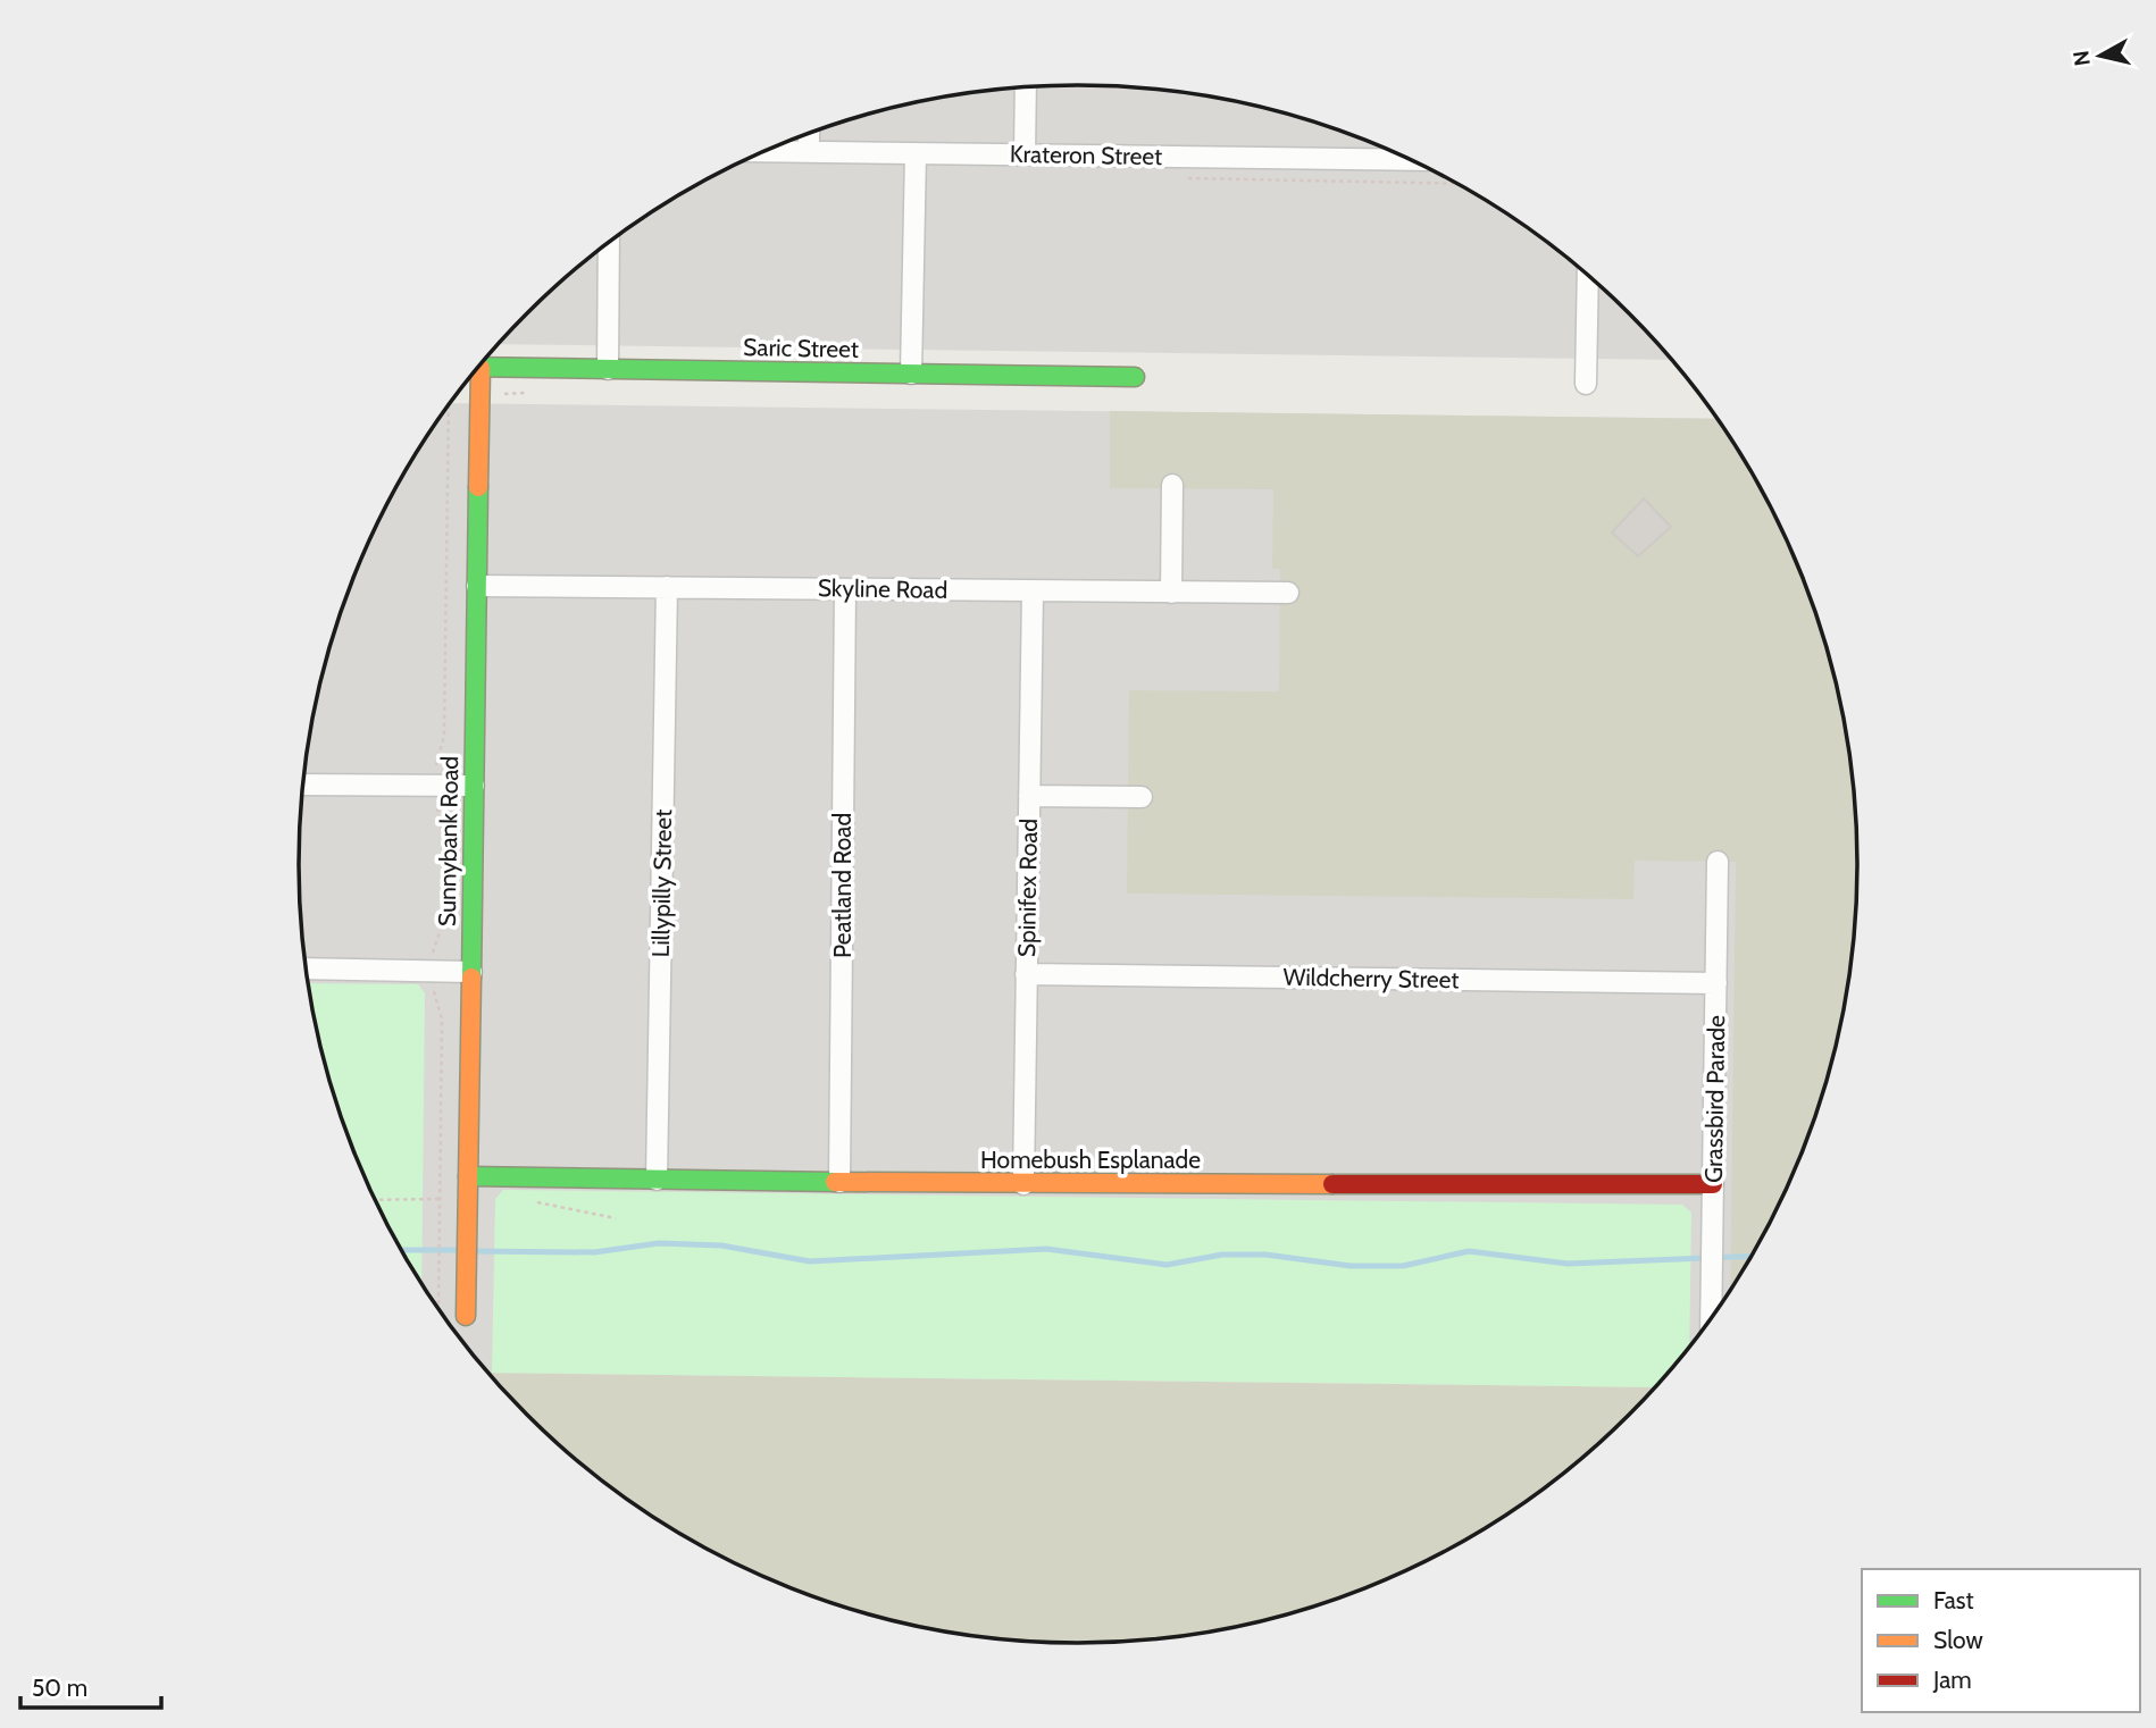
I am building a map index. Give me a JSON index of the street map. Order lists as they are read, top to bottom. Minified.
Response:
{"streets":{"street":["Krateron Street","Saric Street","Skyline Road","Sunnybank Road","Lillypilly Street","Peatland Road","Spinifex Road","Wildcherry Street","Grassbird Parade","Homebush Esplanade"]},"crossings":[["Skyline Road","Sunnybank Road"],["Skyline Road","Lillypilly Street"],["Skyline Road","Peatland Road"],["Skyline Road","Spinifex Road"],["Sunnybank Road","Homebush Esplanade"],["Lillypilly Street","Homebush Esplanade"],["Peatland Road","Homebush Esplanade"],["Spinifex Road","Wildcherry Street"],["Spinifex Road","Homebush Esplanade"],["Wildcherry Street","Grassbird Parade"],["Grassbird Parade","Homebush Esplanade"]],"legend":["Fast","Slow","Jam"],"scale_bar":"50 m","north":"left"}
